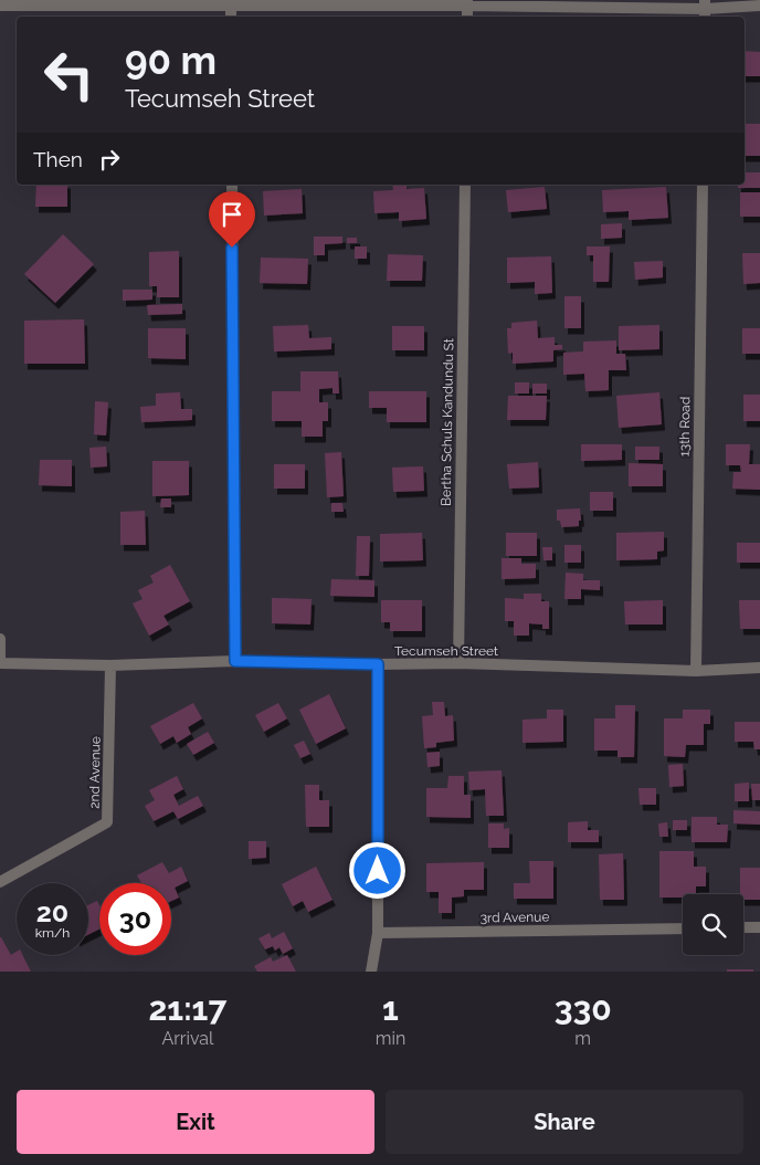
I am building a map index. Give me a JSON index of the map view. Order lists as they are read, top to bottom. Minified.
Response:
{"streets":{"street":["Bertha Schuls Kandundu St","13th Road","Tecumseh Street","2nd Avenue","3rd Avenue"]},"crossings":[["Bertha Schuls Kandundu St","Tecumseh Street"],["13th Road","Tecumseh Street"],["Tecumseh Street","2nd Avenue"]],"page":{"turn":["90 m","Tecumseh Street"],"then":"Then","speed":"20 km/h","limit":"30","eta":["21:17","Arrival","1","min","330","m"],"buttons":["Exit","Share"]}}
